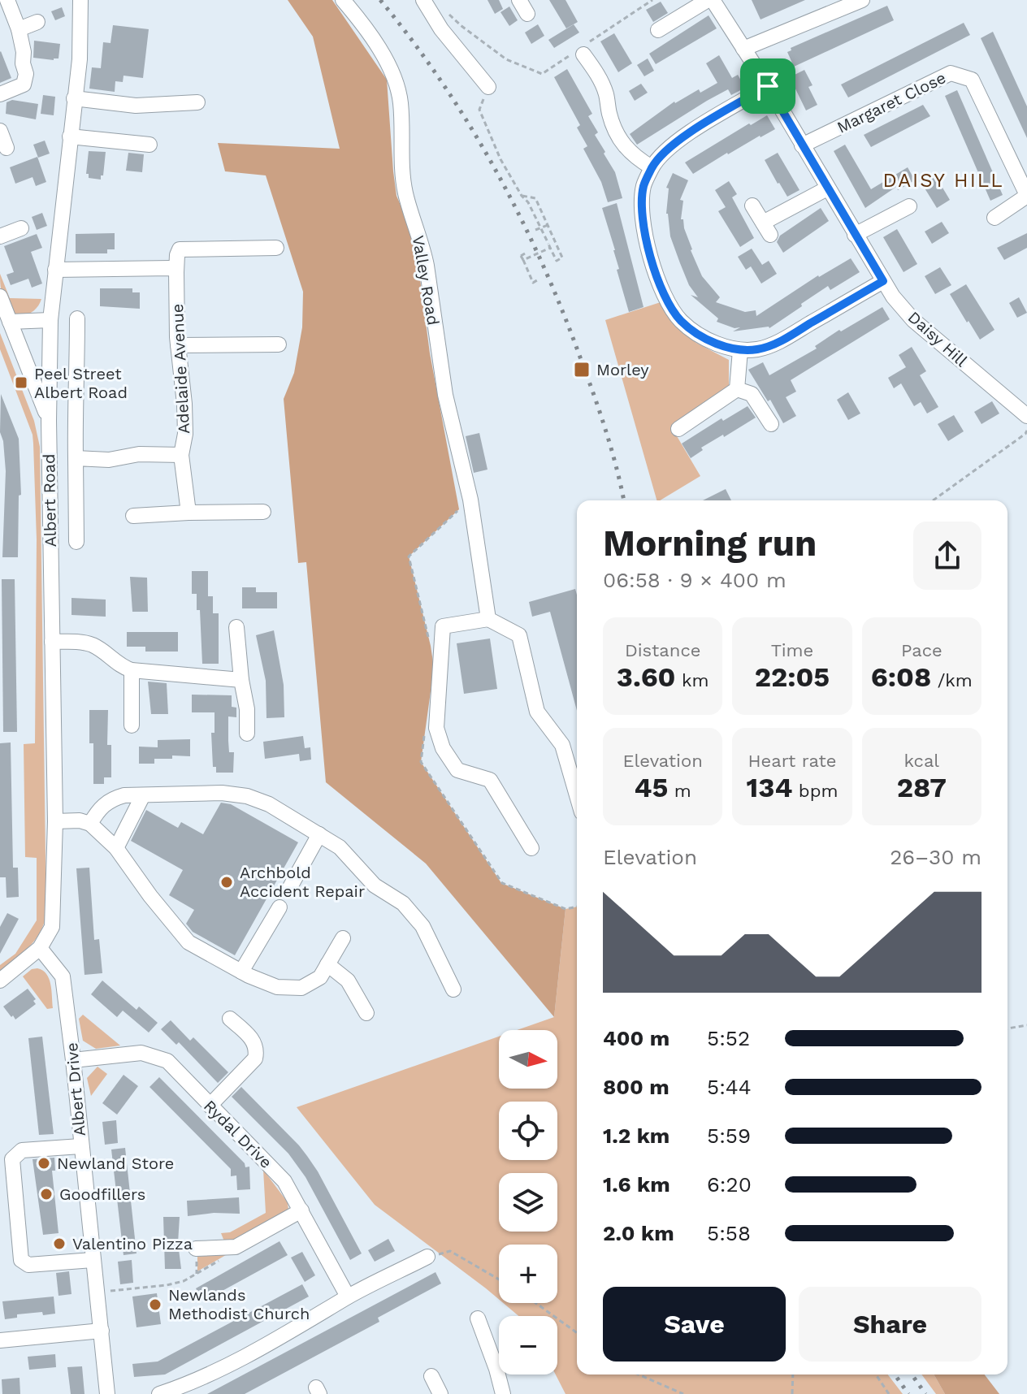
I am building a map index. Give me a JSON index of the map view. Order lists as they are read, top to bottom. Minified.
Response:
{"streets":{"street":["Margaret Close","Valley Road","Daisy Hill","Adelaide Avenue","Albert Road","Albert Drive","Rydal Drive"]},"crossings":[["Margaret Close","Daisy Hill"],["Albert Road","Albert Drive"],["Albert Drive","Rydal Drive"]],"districts":["DAISY HILL"],"places":{"transit":["Morley","Peel Street Albert Road"],"other":["Archbold Accident Repair","Newland Store","Goodfillers","Valentino Pizza","Newlands Methodist Church"]},"north":"right","page":{"heading":["Morning run","06:58 · 9 × 400 m"],"stats":[["Distance","3.60 km"],["Time","22:05"],["Pace","6:08 /km"],["Elevation","45 m"],["Heart rate","134 bpm"],["kcal","287"]],"chart":["Elevation","26–30 m"],"list":[{"name":"400 m","note":"5:52"},{"name":"800 m","note":"5:44"},{"name":"1.2 km","note":"5:59"},{"name":"1.6 km","note":"6:20"},{"name":"2.0 km","note":"5:58"}],"map_buttons":["+","−"],"buttons":["Save","Share"]}}
